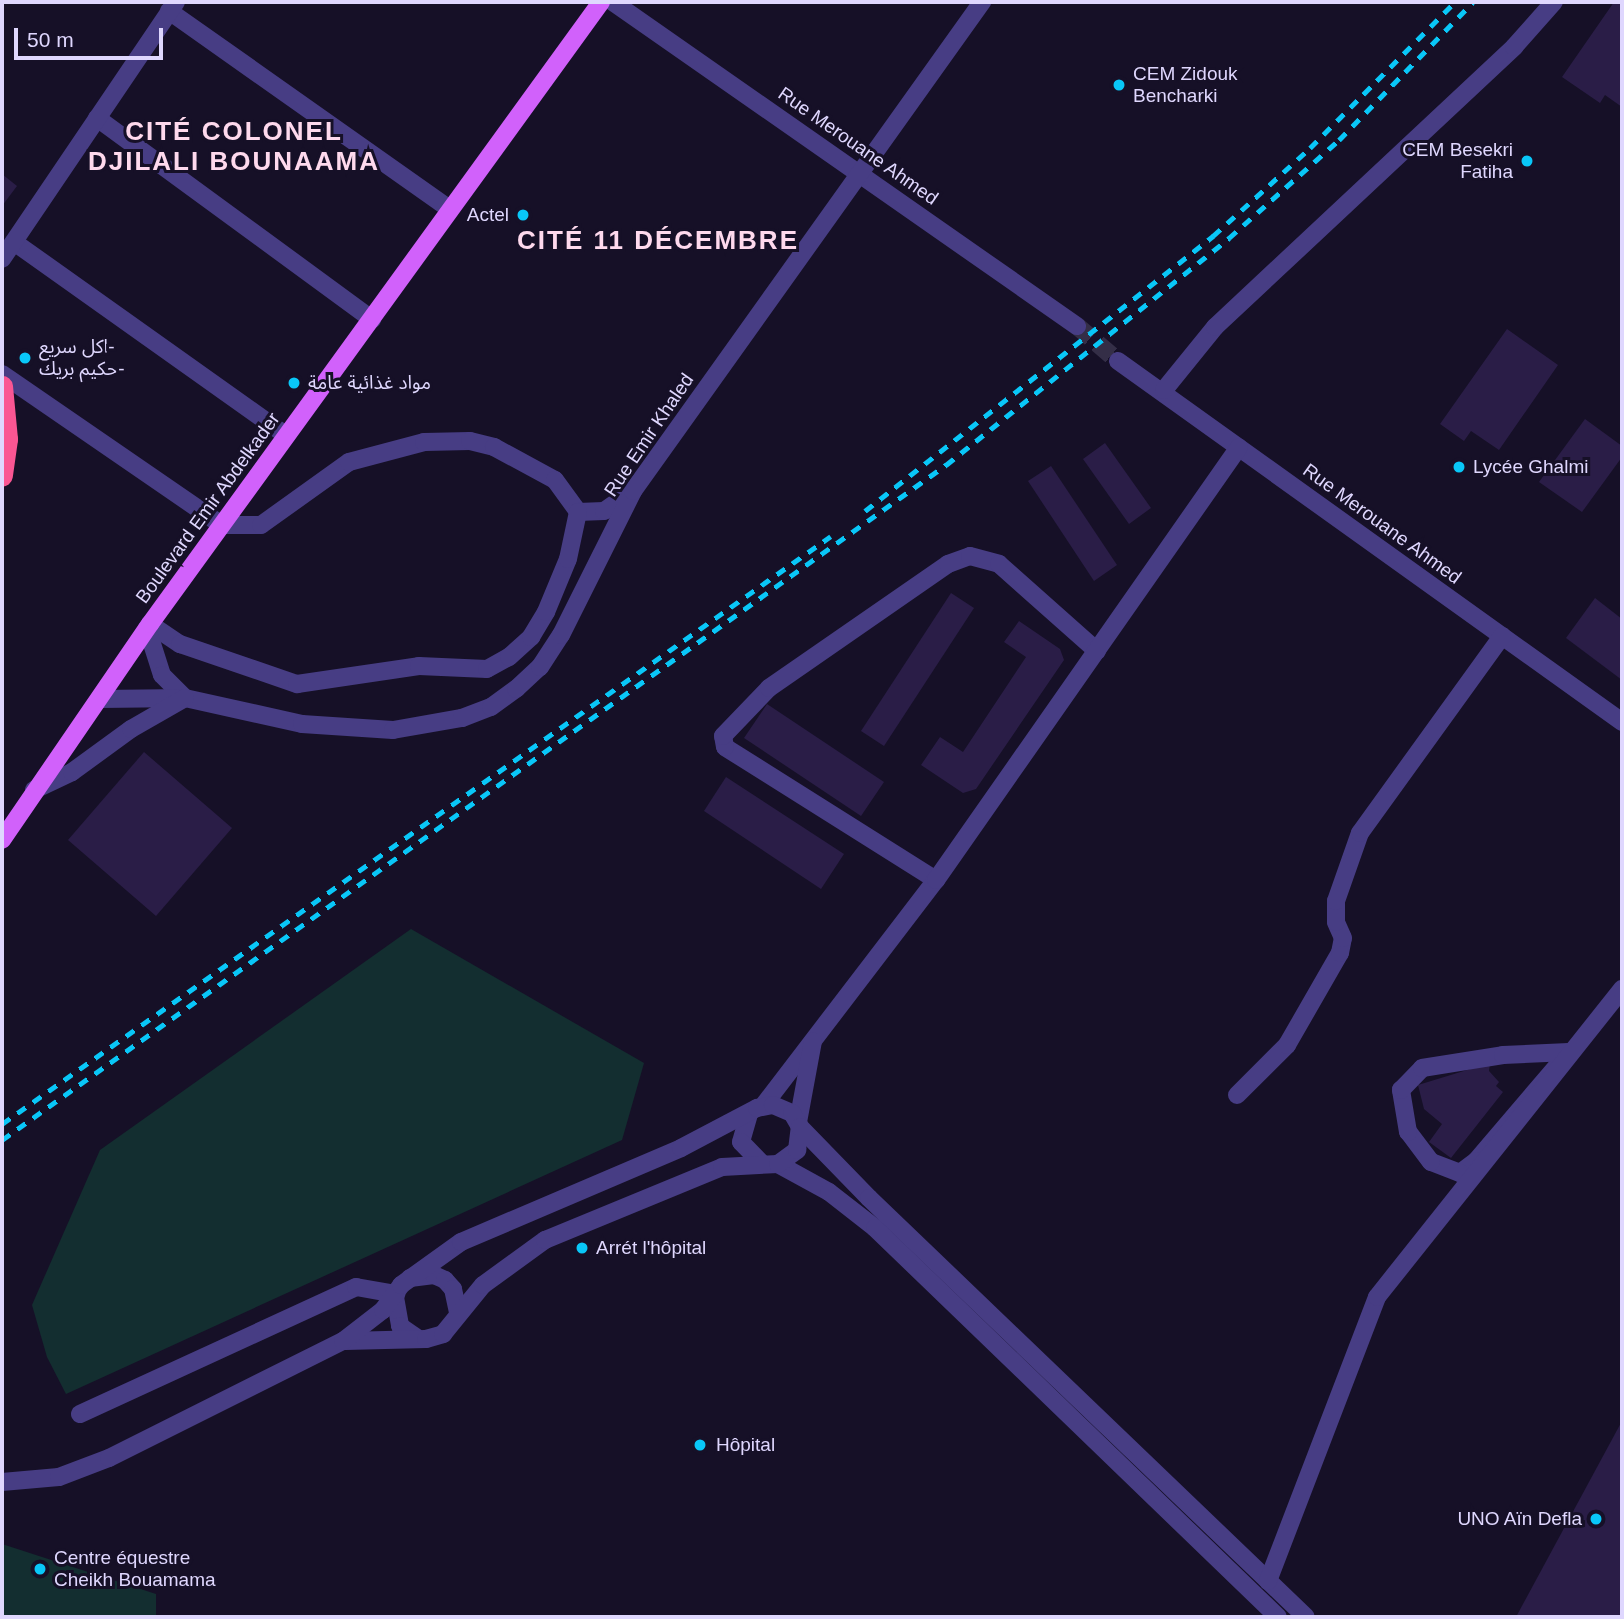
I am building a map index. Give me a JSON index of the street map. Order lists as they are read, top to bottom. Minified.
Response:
{"streets":{"main road":["Boulevard Emir Abdelkader"],"street":["Rue Merouane Ahmed","Rue Emir Khaled"]},"crossings":[["Rue Merouane Ahmed","Rue Emir Khaled"],["Rue Emir Khaled","Boulevard Emir Abdelkader"]],"districts":["CITÉ COLONEL DJILALI BOUNAAMA","CITÉ 11 DÉCEMBRE"],"places":["CEM Zidouk Bencharki","CEM Besekri Fatiha","Actel","اكل سريع- حكيم بريك-","مواد غذائية عامة","Lycée Ghalmi","Arrét l'hôpital","Hôpital","UNO Aïn Defla","Centre équestre Cheikh Bouamama"],"scale_bar":"50 m"}
